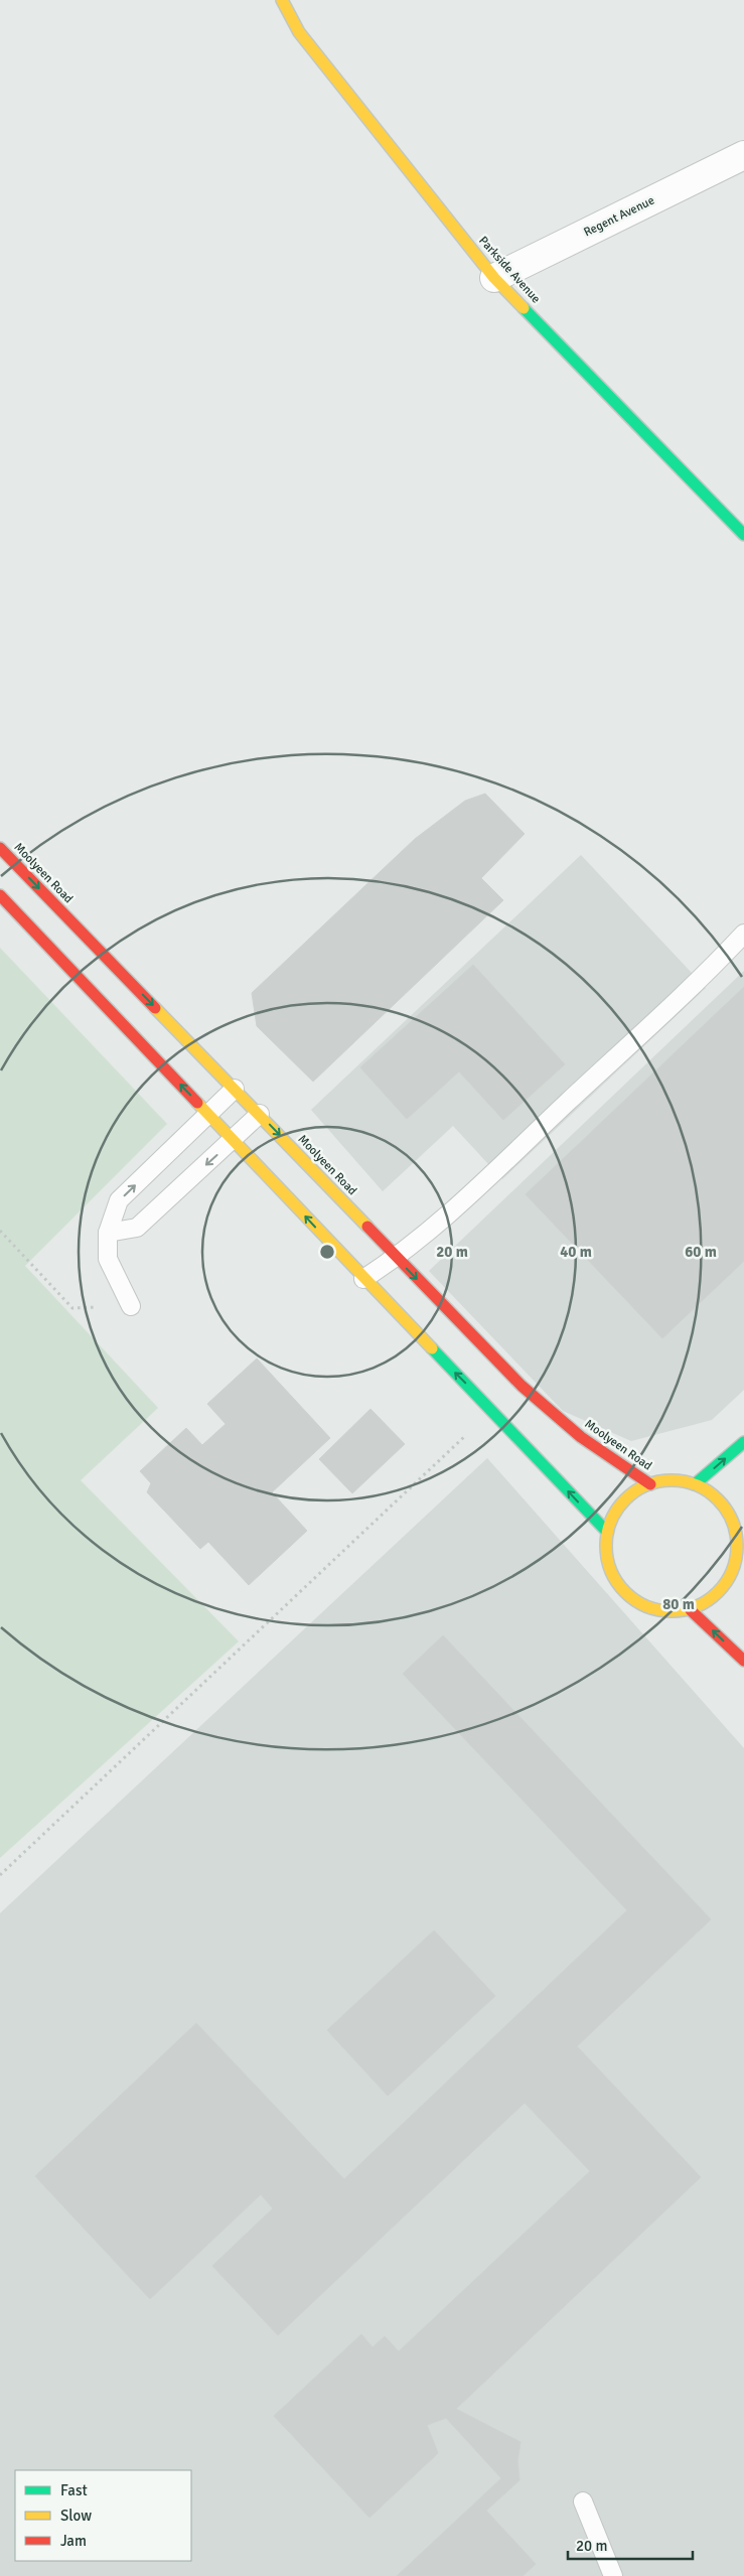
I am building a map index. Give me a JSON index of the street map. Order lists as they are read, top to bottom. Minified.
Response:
{"streets":{"main road":["Parkside Avenue","Moolyeen Road"],"street":["Regent Avenue"]},"crossings":[["Regent Avenue","Parkside Avenue"]],"legend":["Fast","Slow","Jam"],"scale_bar":"20 m","rings":["20 m","40 m","60 m","80 m"]}
